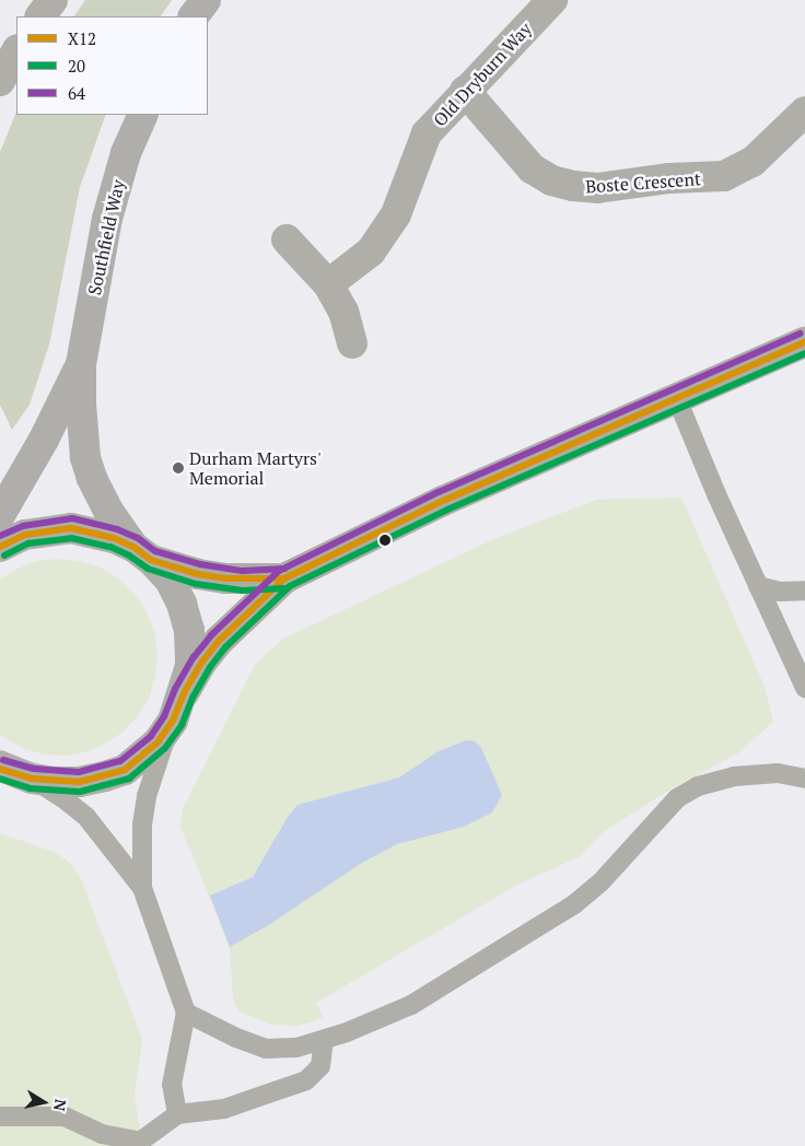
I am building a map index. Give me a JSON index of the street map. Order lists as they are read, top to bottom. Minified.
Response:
{"streets":{"highway":["Southfield Way"],"street":["Old Dryburn Way","Boste Crescent"]},"crossings":[["Old Dryburn Way","Boste Crescent"]],"places":["Durham Martyrs' Memorial"],"lines":["transit line 64","transit line X12","transit line 20"],"legend":["X12","20","64"],"north":"right"}
